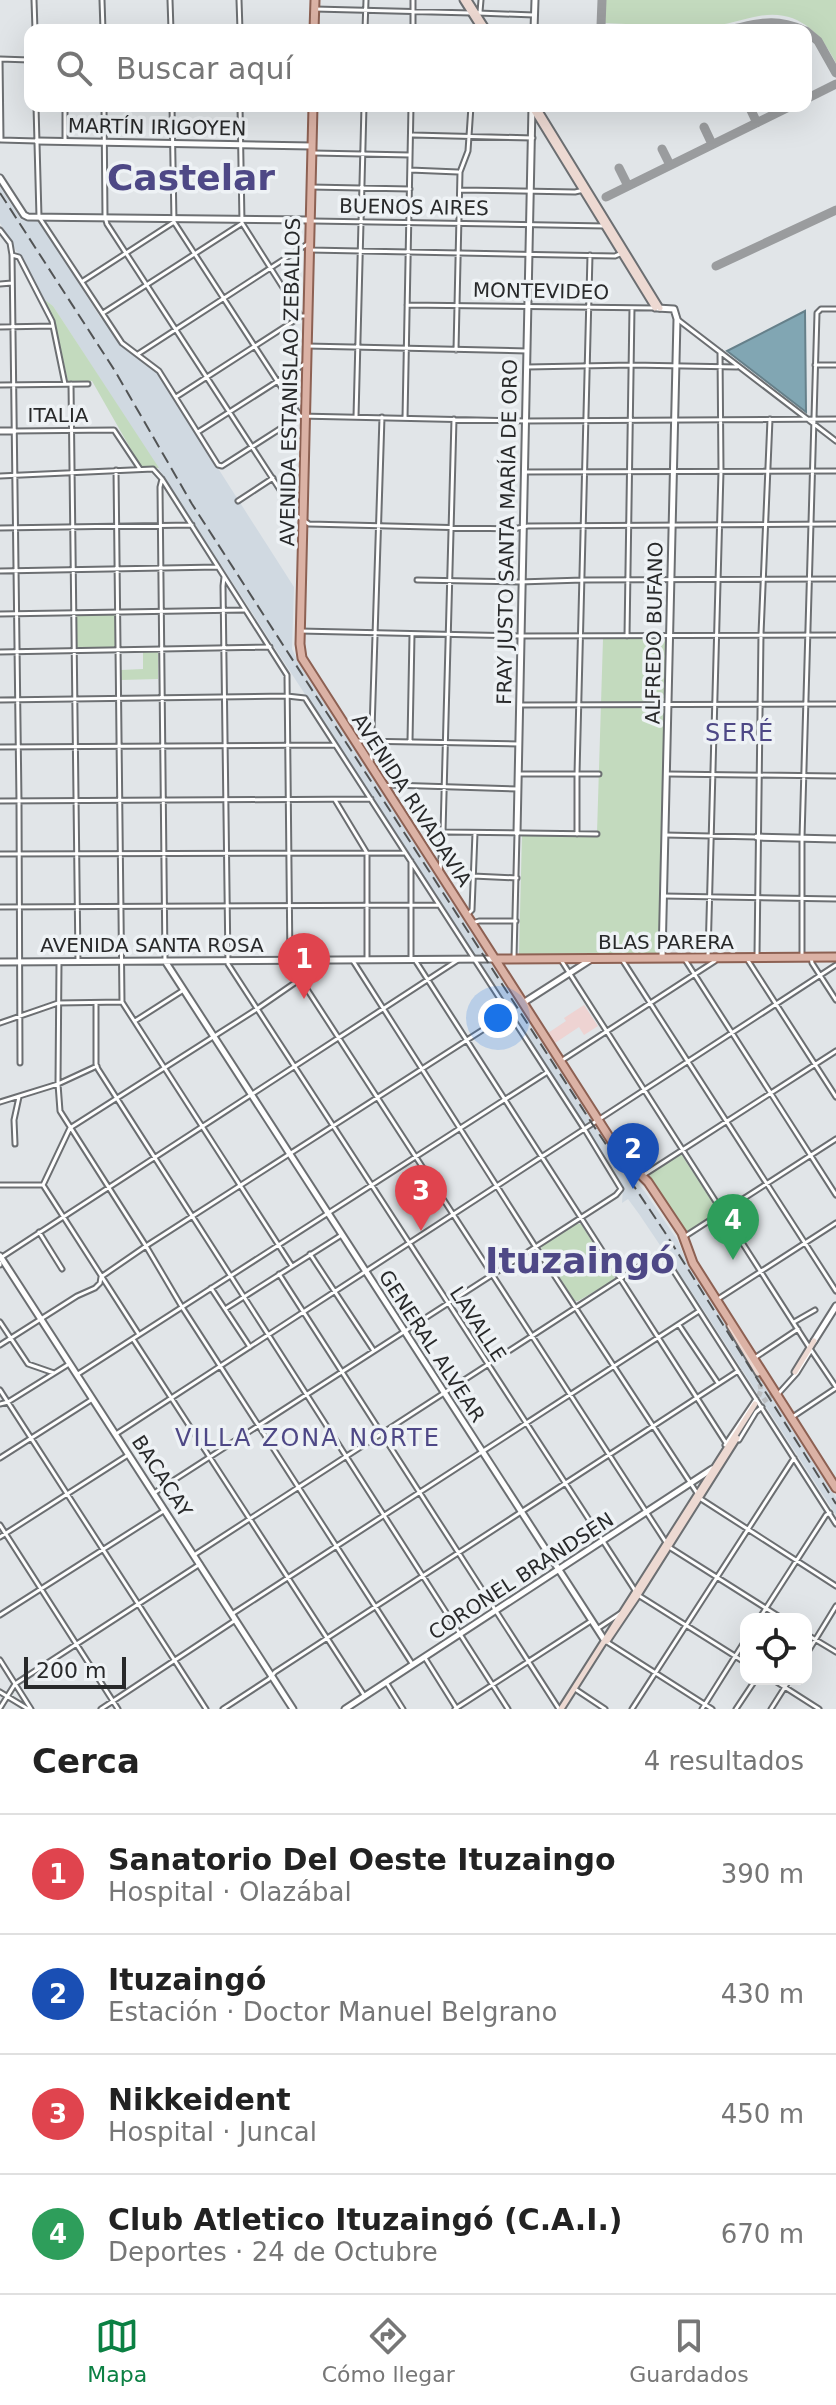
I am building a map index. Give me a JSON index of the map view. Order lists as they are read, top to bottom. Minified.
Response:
{"streets":{"main road":["AVENIDA ESTANISLAO ZEBALLOS","AVENIDA RIVADAVIA","BLAS PARERA"],"street":["MARTÍN IRIGOYEN","BUENOS AIRES","MONTEVIDEO","ITALIA","FRAY JUSTO SANTA MARÍA DE ORO","ALFREDO BUFANO","AVENIDA SANTA ROSA","LAVALLE","GENERAL ALVEAR","BACACAY","CORONEL BRANDSEN"]},"crossings":[["MARTÍN IRIGOYEN","AVENIDA ESTANISLAO ZEBALLOS"],["BUENOS AIRES","AVENIDA ESTANISLAO ZEBALLOS"],["BUENOS AIRES","FRAY JUSTO SANTA MARÍA DE ORO"],["MONTEVIDEO","FRAY JUSTO SANTA MARÍA DE ORO"],["MONTEVIDEO","ALFREDO BUFANO"],["AVENIDA ESTANISLAO ZEBALLOS","AVENIDA RIVADAVIA"],["FRAY JUSTO SANTA MARÍA DE ORO","BLAS PARERA"],["ALFREDO BUFANO","BLAS PARERA"],["AVENIDA RIVADAVIA","BLAS PARERA"],["AVENIDA RIVADAVIA","AVENIDA SANTA ROSA"],["BLAS PARERA","AVENIDA SANTA ROSA"],["AVENIDA SANTA ROSA","LAVALLE"],["AVENIDA SANTA ROSA","GENERAL ALVEAR"],["LAVALLE","CORONEL BRANDSEN"],["GENERAL ALVEAR","CORONEL BRANDSEN"]],"districts":["Castelar","SERÉ","Ituzaingó","VILLA ZONA NORTE"],"scale_bar":"200 m","page":{"search":"Buscar aquí","pins":["1","2","3","4"],"scale":"200 m","heading":["Cerca","4 resultados"],"list":[{"mark":"1","name":"Sanatorio Del Oeste Ituzaingo","note":"Hospital · Olazábal","value":"390 m"},{"mark":"2","name":"Ituzaingó","note":"Estación · Doctor Manuel Belgrano","value":"430 m"},{"mark":"3","name":"Nikkeident","note":"Hospital · Juncal","value":"450 m"},{"mark":"4","name":"Club Atletico Ituzaingó (C.A.I.)","note":"Deportes · 24 de Octubre","value":"670 m"}],"nav":["Mapa","Cómo llegar","Guardados"]}}
